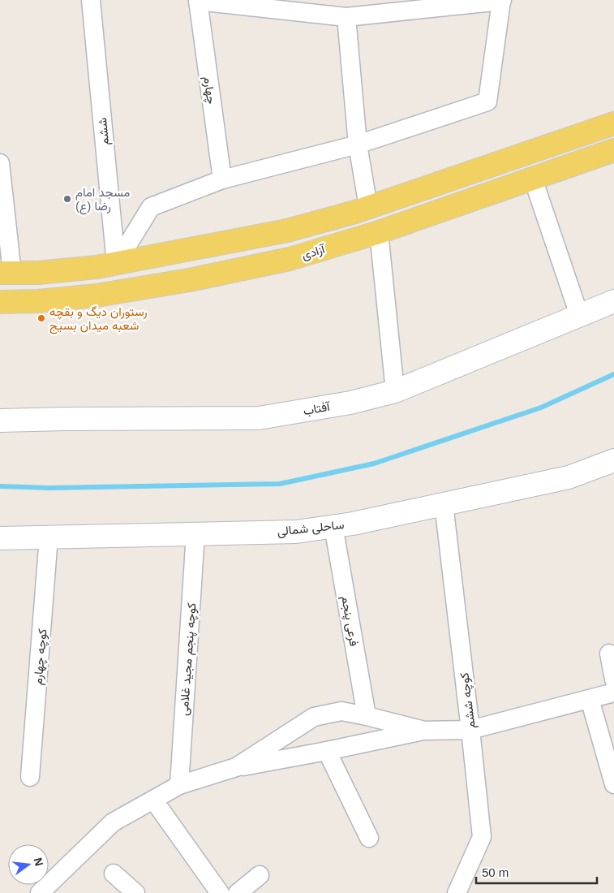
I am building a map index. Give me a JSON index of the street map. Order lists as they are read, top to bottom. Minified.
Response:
{"streets":{"main road":["آزادی"],"street":["چهارم","ششم","آفتاب","ساحلی شمالی","فرعی پنجم","کوچه چهارم","کوچه پنجم مجید غلامی","کوچه ششم"]},"crossings":[["ساحلی شمالی","فرعی پنجم"],["ساحلی شمالی","کوچه چهارم"],["ساحلی شمالی","کوچه پنجم مجید غلامی"],["ساحلی شمالی","کوچه ششم"]],"places":["مسجد امام رضا (ع)","رستوران دیگ و بقچه شعبه میدان بسیج"],"scale_bar":"50 m","north":"right"}
